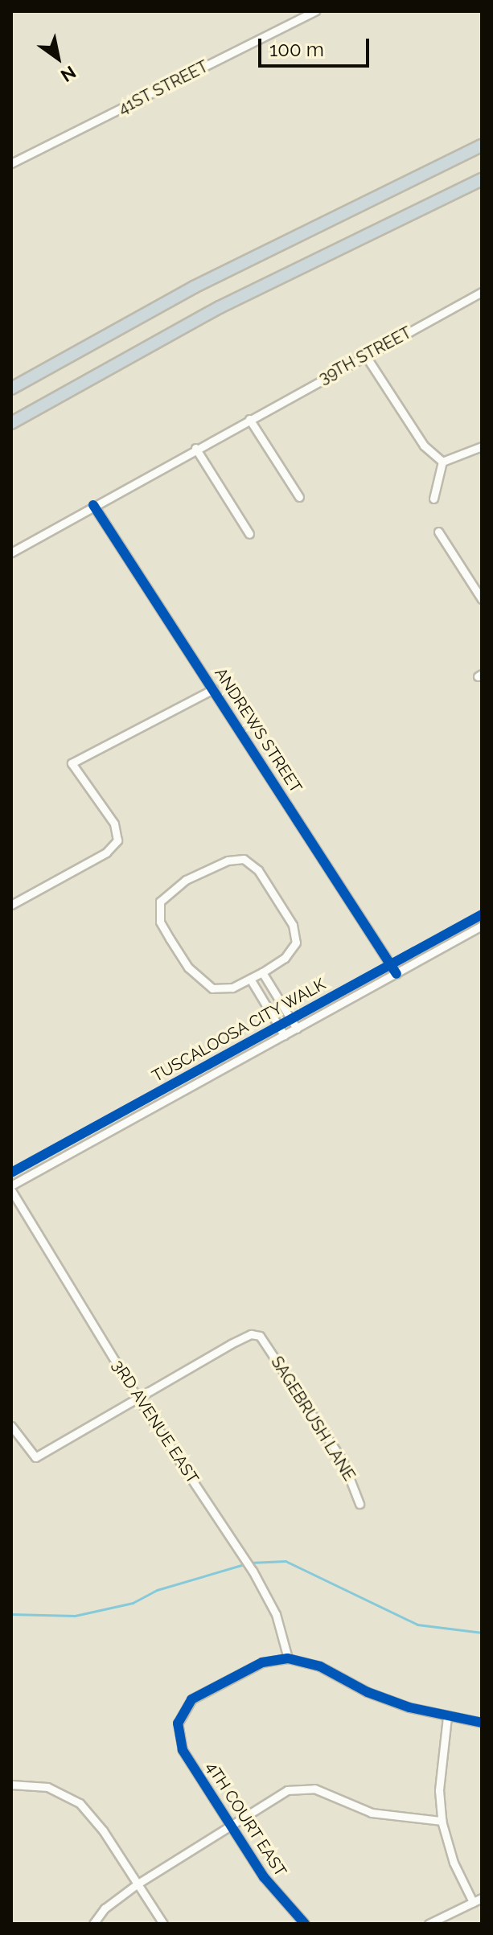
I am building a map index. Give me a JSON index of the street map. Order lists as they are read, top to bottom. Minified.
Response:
{"streets":{"street":["41ST STREET","39TH STREET","ANDREWS STREET","SAGEBRUSH LANE","3RD AVENUE EAST","4TH COURT EAST"],"cycle path":["TUSCALOOSA CITY WALK"]},"crossings":[["39TH STREET","ANDREWS STREET"],["SAGEBRUSH LANE","3RD AVENUE EAST"],["3RD AVENUE EAST","4TH COURT EAST"]],"scale_bar":"100 m","north":"bottom right"}
